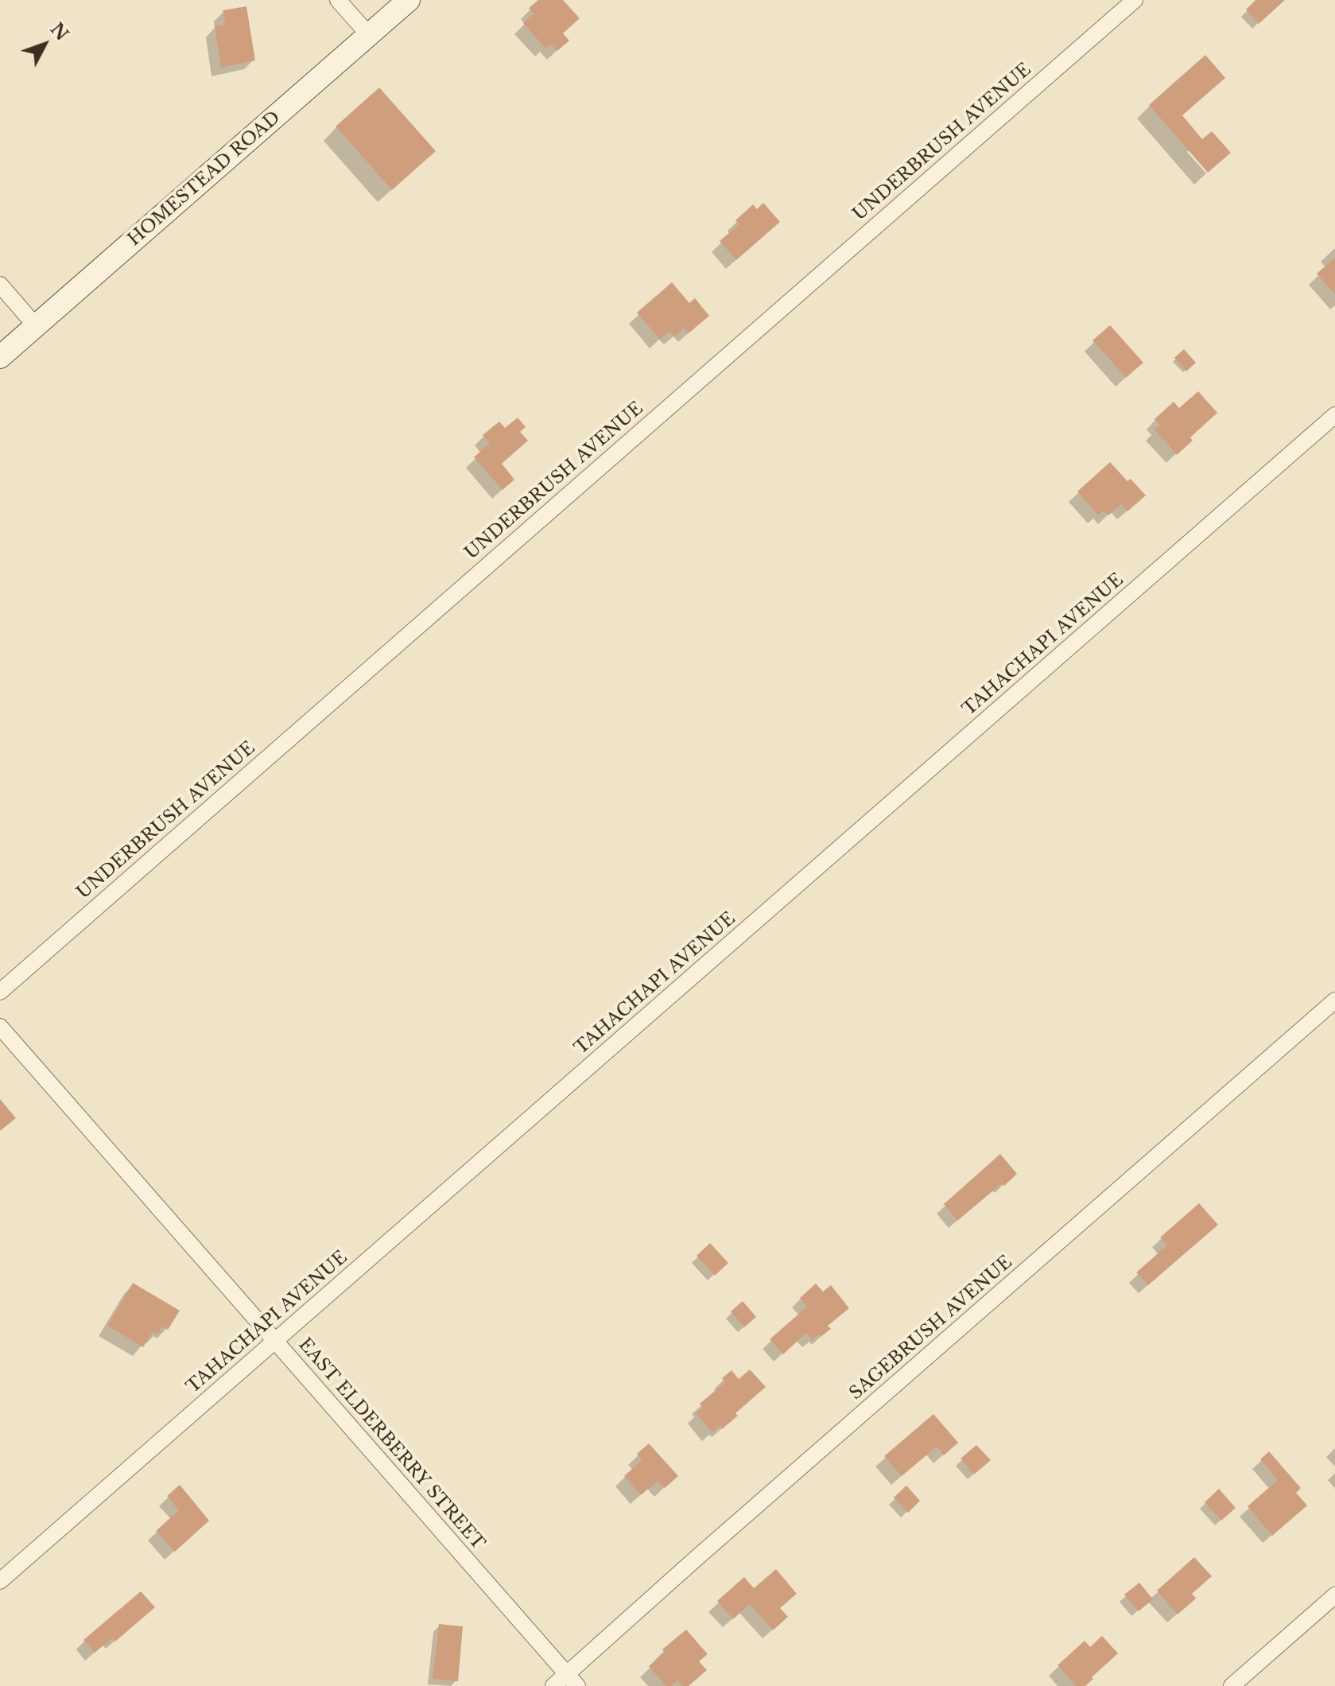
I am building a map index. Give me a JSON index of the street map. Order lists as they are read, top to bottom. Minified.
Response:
{"streets":{"main road":["HOMESTEAD ROAD"],"street":["UNDERBRUSH AVENUE","TAHACHAPI AVENUE","SAGEBRUSH AVENUE","EAST ELDERBERRY STREET"]},"crossings":[["TAHACHAPI AVENUE","EAST ELDERBERRY STREET"],["SAGEBRUSH AVENUE","EAST ELDERBERRY STREET"]],"north":"top right"}
